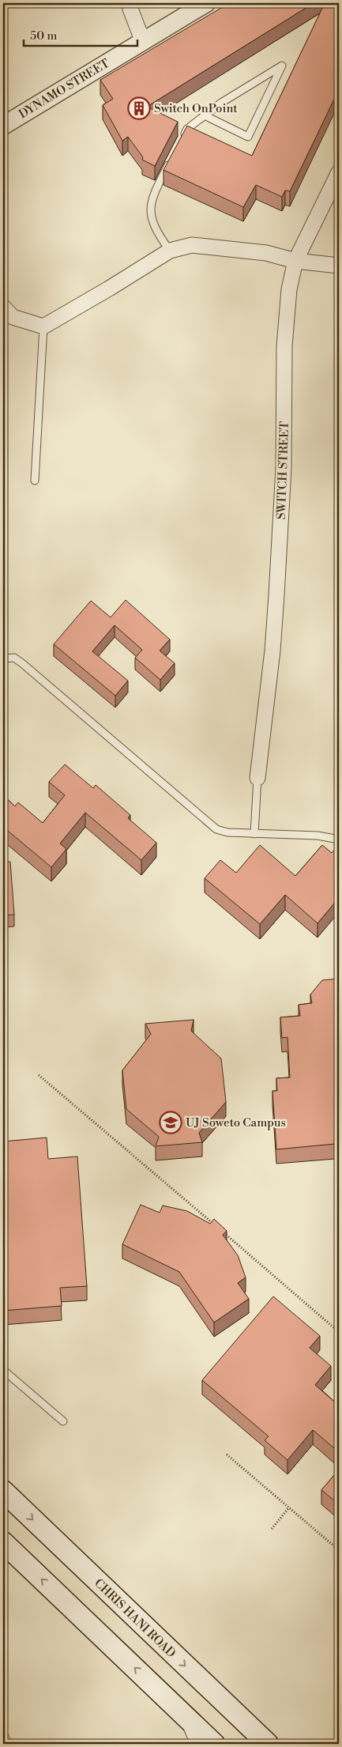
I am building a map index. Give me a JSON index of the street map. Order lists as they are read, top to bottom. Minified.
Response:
{"streets":{"main road":["CHRIS HANI ROAD"],"street":["DYNAMO STREET","SWITCH STREET"]},"places":{"building":["Switch OnPoint"],"school or university":["UJ Soweto Campus"]},"scale_bar":"50 m"}
